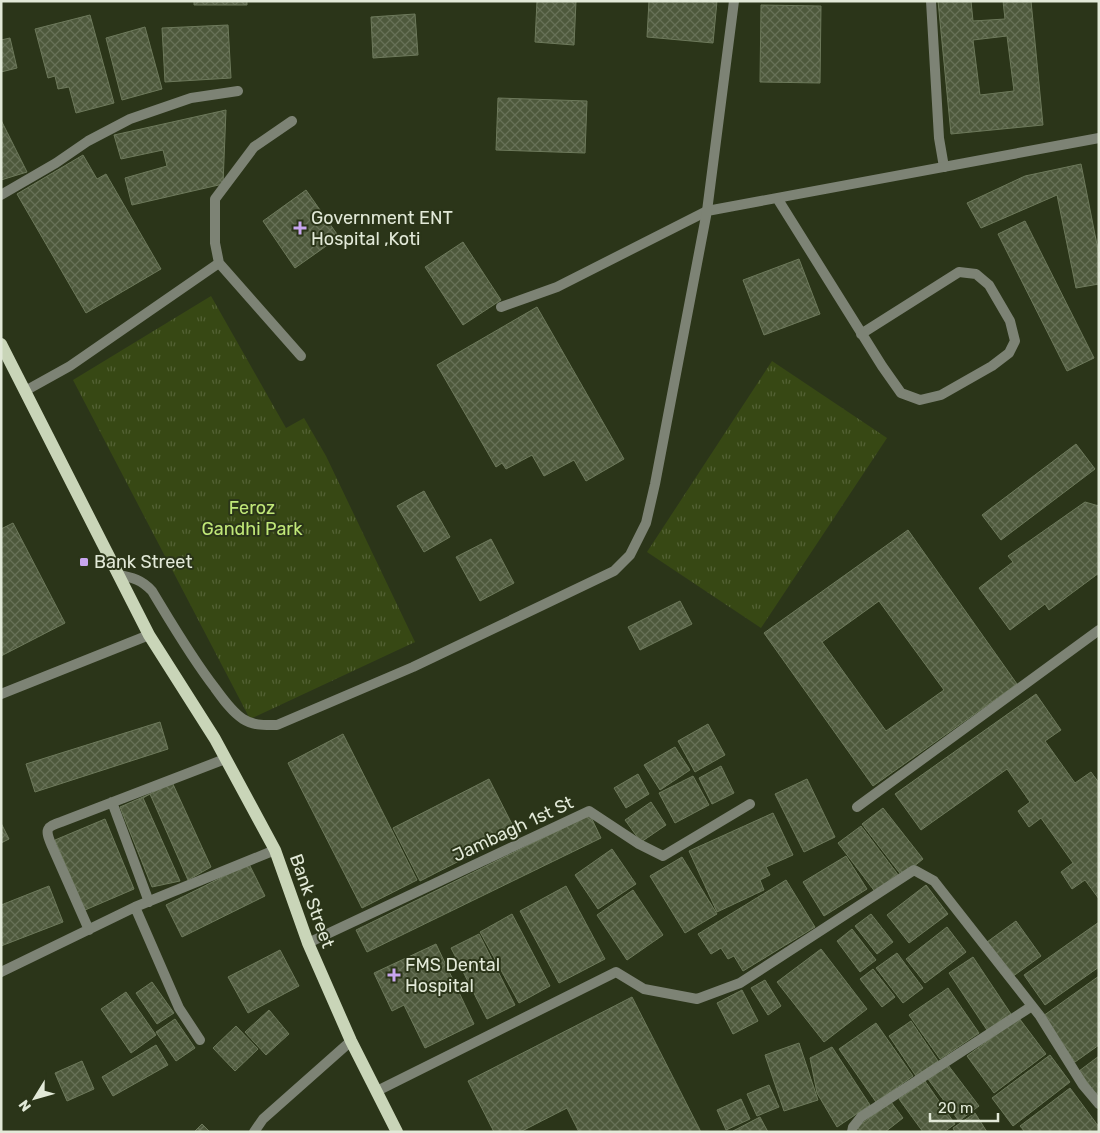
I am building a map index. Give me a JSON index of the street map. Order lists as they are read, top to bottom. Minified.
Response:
{"streets":{"main road":["Bank Street"],"street":["Jambagh 1st St"]},"crossings":[["Jambagh 1st St","Bank Street"]],"parks":["Feroz Gandhi Park"],"places":{"health":["Government ENT Hospital ,Koti","FMS Dental Hospital"],"transit":["Bank Street"]},"scale_bar":"20 m","north":"bottom left"}
